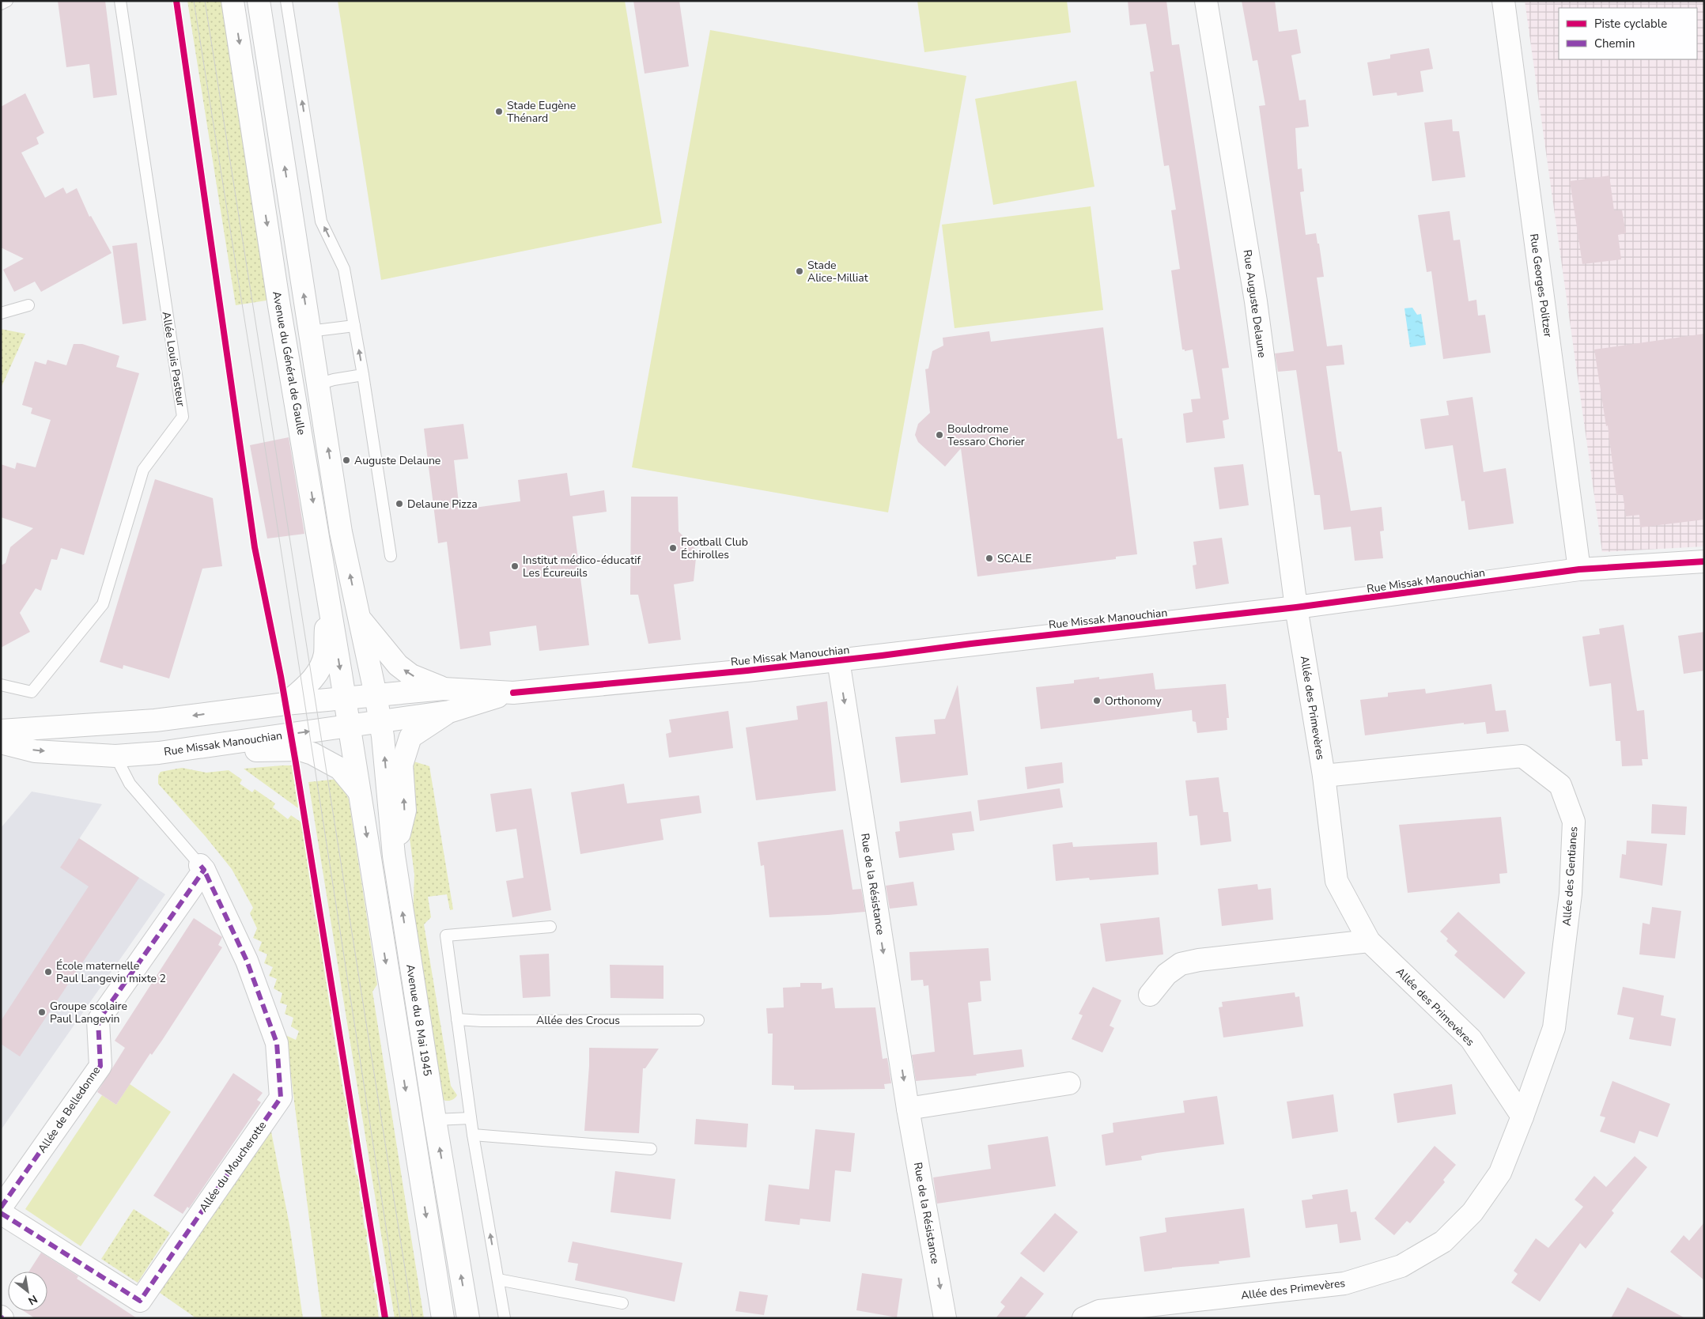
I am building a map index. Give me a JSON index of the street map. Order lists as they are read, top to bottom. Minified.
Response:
{"streets":{"street":["Rue Georges Politzer","Rue Auguste Delaune","Avenue du Général de Gaulle","Rue Missak Manouchian","Allée des Primevères","Allée des Gentianes","Rue de la Résistance","Avenue du 8 Mai 1945","Allée de Belledonne","Allée du Moucherotte"],"lane":["Allée Louis Pasteur","Allée des Crocus"]},"crossings":[["Rue Georges Politzer","Rue Missak Manouchian"],["Rue Auguste Delaune","Rue Missak Manouchian"],["Rue Auguste Delaune","Allée des Primevères"],["Avenue du Général de Gaulle","Rue Missak Manouchian"],["Avenue du Général de Gaulle","Avenue du 8 Mai 1945"],["Rue Missak Manouchian","Allée des Primevères"],["Rue Missak Manouchian","Rue de la Résistance"],["Rue Missak Manouchian","Avenue du 8 Mai 1945"],["Allée des Primevères","Allée des Gentianes"],["Allée de Belledonne","Allée du Moucherotte"]],"one_way":["Rue de la Résistance"],"places":["Stade Eugène Thénard","Stade Alice-Milliat","Boulodrome Tessaro Chorier","Auguste Delaune","Delaune Pizza","Football Club Échirolles","SCALE","Institut médico-éducatif Les Écureuils","Orthonomy","École maternelle Paul Langevin mixte 2","Groupe scolaire Paul Langevin"],"legend":["Piste cyclable","Chemin"],"north":"bottom right"}
